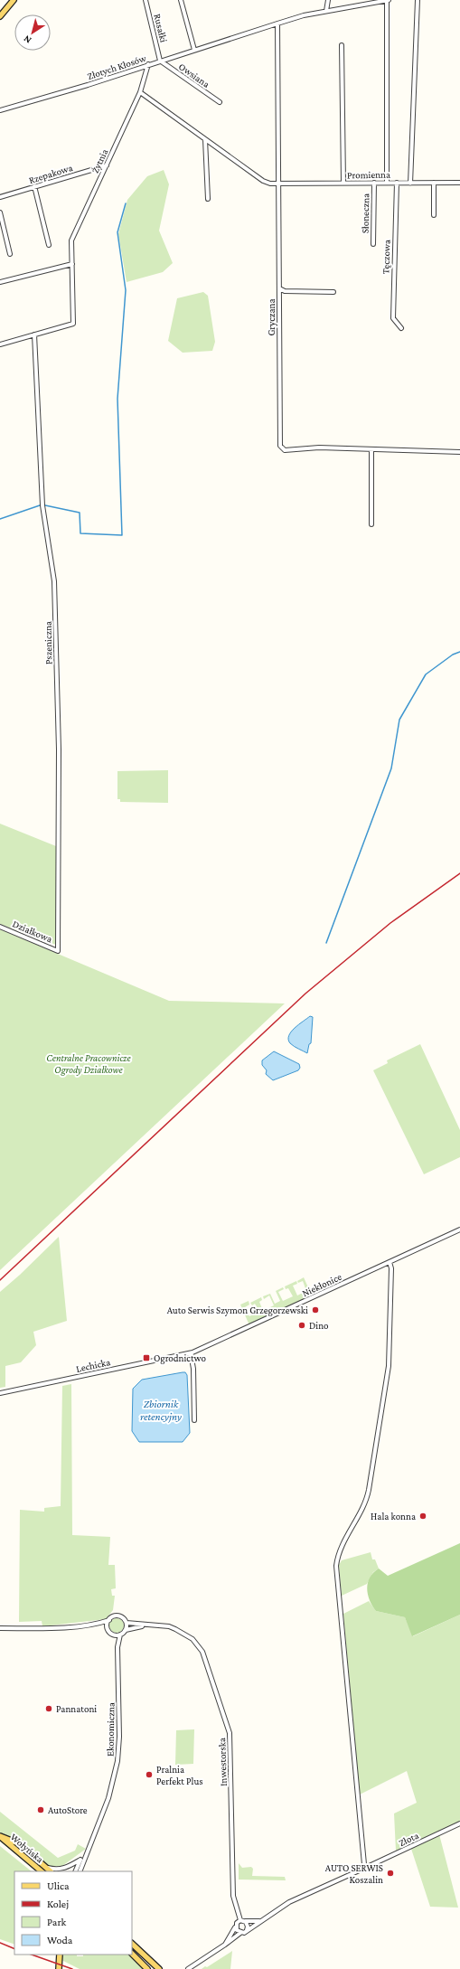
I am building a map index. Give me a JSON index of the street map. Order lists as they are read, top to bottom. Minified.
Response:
{"streets":{"main road":["Wołyńska"],"street":["Rusałki","Złotych Kłosów","Owsiana","Żytnia","Rzepakowa","Promienna","Słoneczna","Tęczowa","Gryczana","Pszeniczna","Działkowa","Niekłonice","Lechicka","Ekonomiczna","Inwestorska","Złota"]},"crossings":[["Rusałki","Złotych Kłosów"],["Rusałki","Owsiana"],["Złotych Kłosów","Owsiana"],["Złotych Kłosów","Żytnia"],["Złotych Kłosów","Gryczana"],["Żytnia","Rzepakowa"],["Żytnia","Pszeniczna"],["Promienna","Słoneczna"],["Promienna","Tęczowa"],["Promienna","Gryczana"],["Pszeniczna","Działkowa"],["Niekłonice","Lechicka"],["Ekonomiczna","Inwestorska"],["Inwestorska","Złota"]],"water":["Zbiornik retencyjny"],"parks":["Centralne Pracownicze Ogrody Działkowe"],"places":{"other":["Auto Serwis Szymon Grzegorzewski","Dino","Hala konna","Pannatoni","Pralnia Perfekt Plus","AutoStore","AUTO SERWIS Koszalin"],"transit":["Ogrodnictwo"]},"legend":["Ulica","Kolej","Park","Woda"],"north":"bottom left"}
